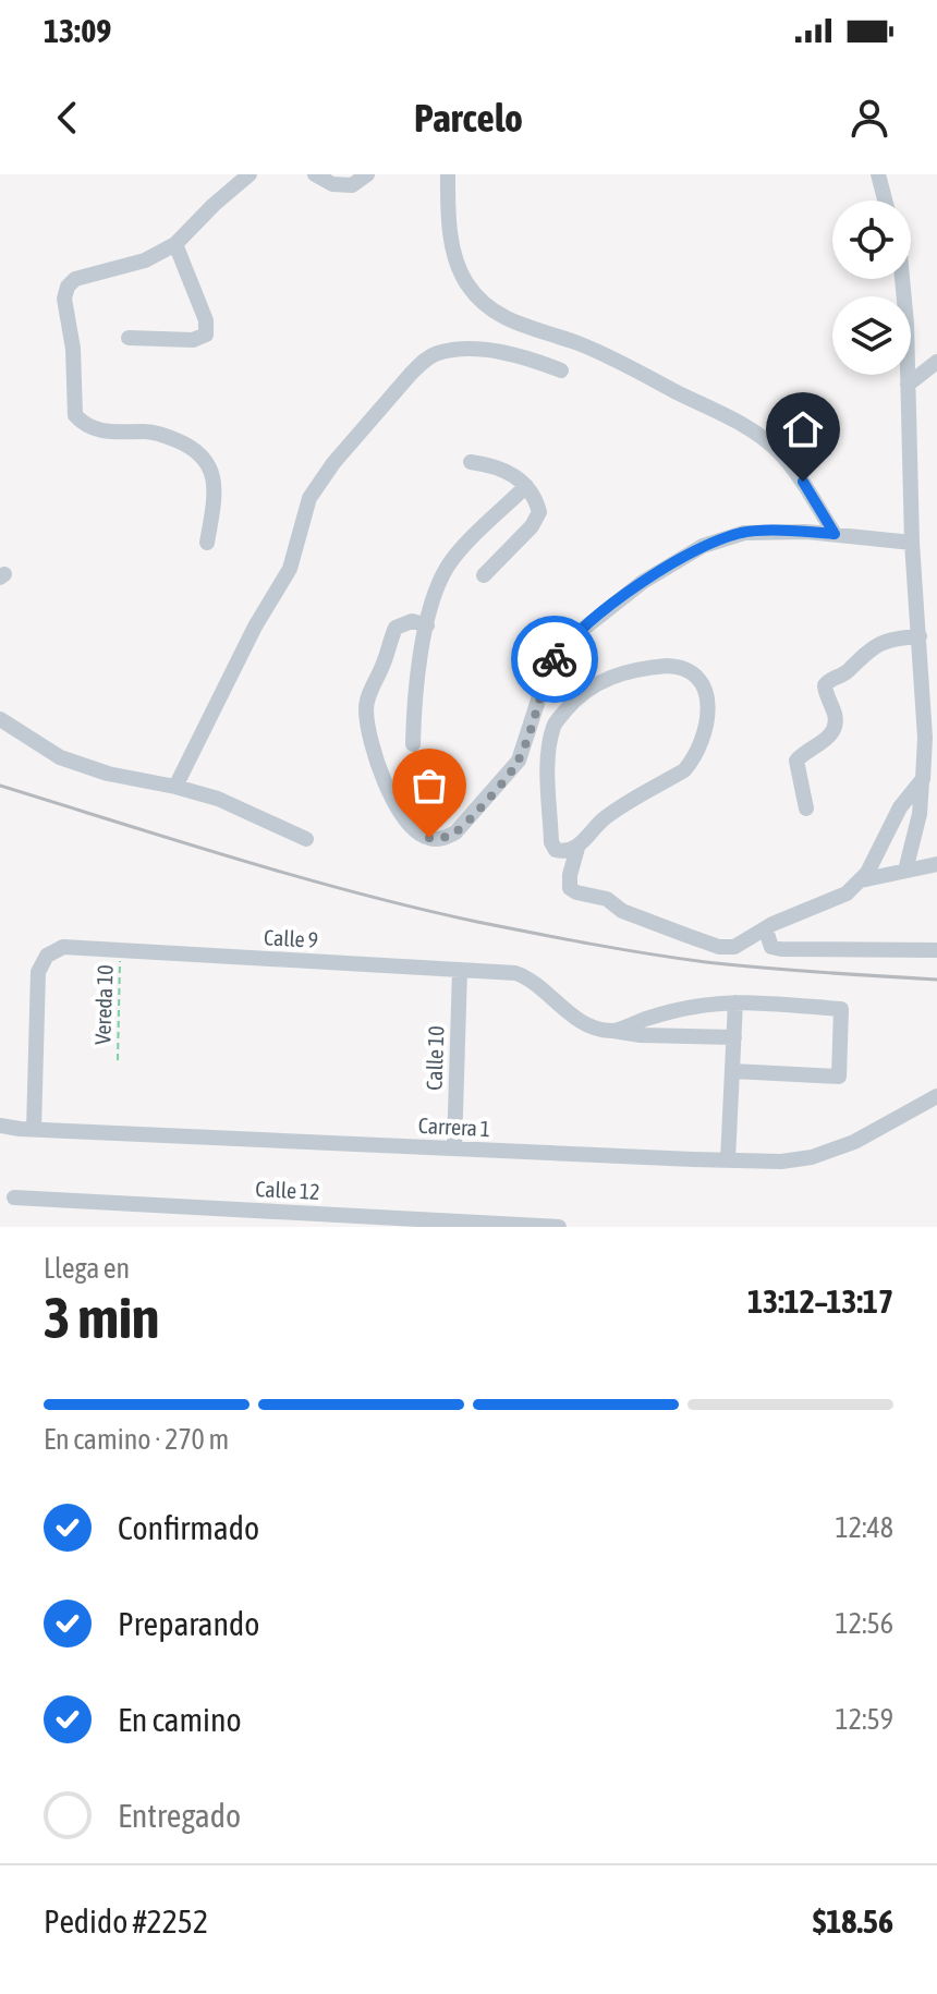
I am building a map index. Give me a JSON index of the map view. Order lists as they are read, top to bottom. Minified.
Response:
{"streets":{"street":["Calle 9","Calle 10","Carrera 1","Calle 12"],"path":["Vereda 10"]},"crossings":[["Calle 9","Vereda 10"],["Calle 9","Calle 10"],["Calle 9","Carrera 1"],["Calle 10","Carrera 1"]],"page":{"status":"13:09","header":"Parcelo","heading":["3 min","Llega en","13:12–13:17"],"panel":["Pedido #2252","$18.56"],"bar":"En camino · 270 m","list":[["Confirmado","12:48"],["Preparando","12:56"],["En camino","12:59"],"Entregado"]}}
